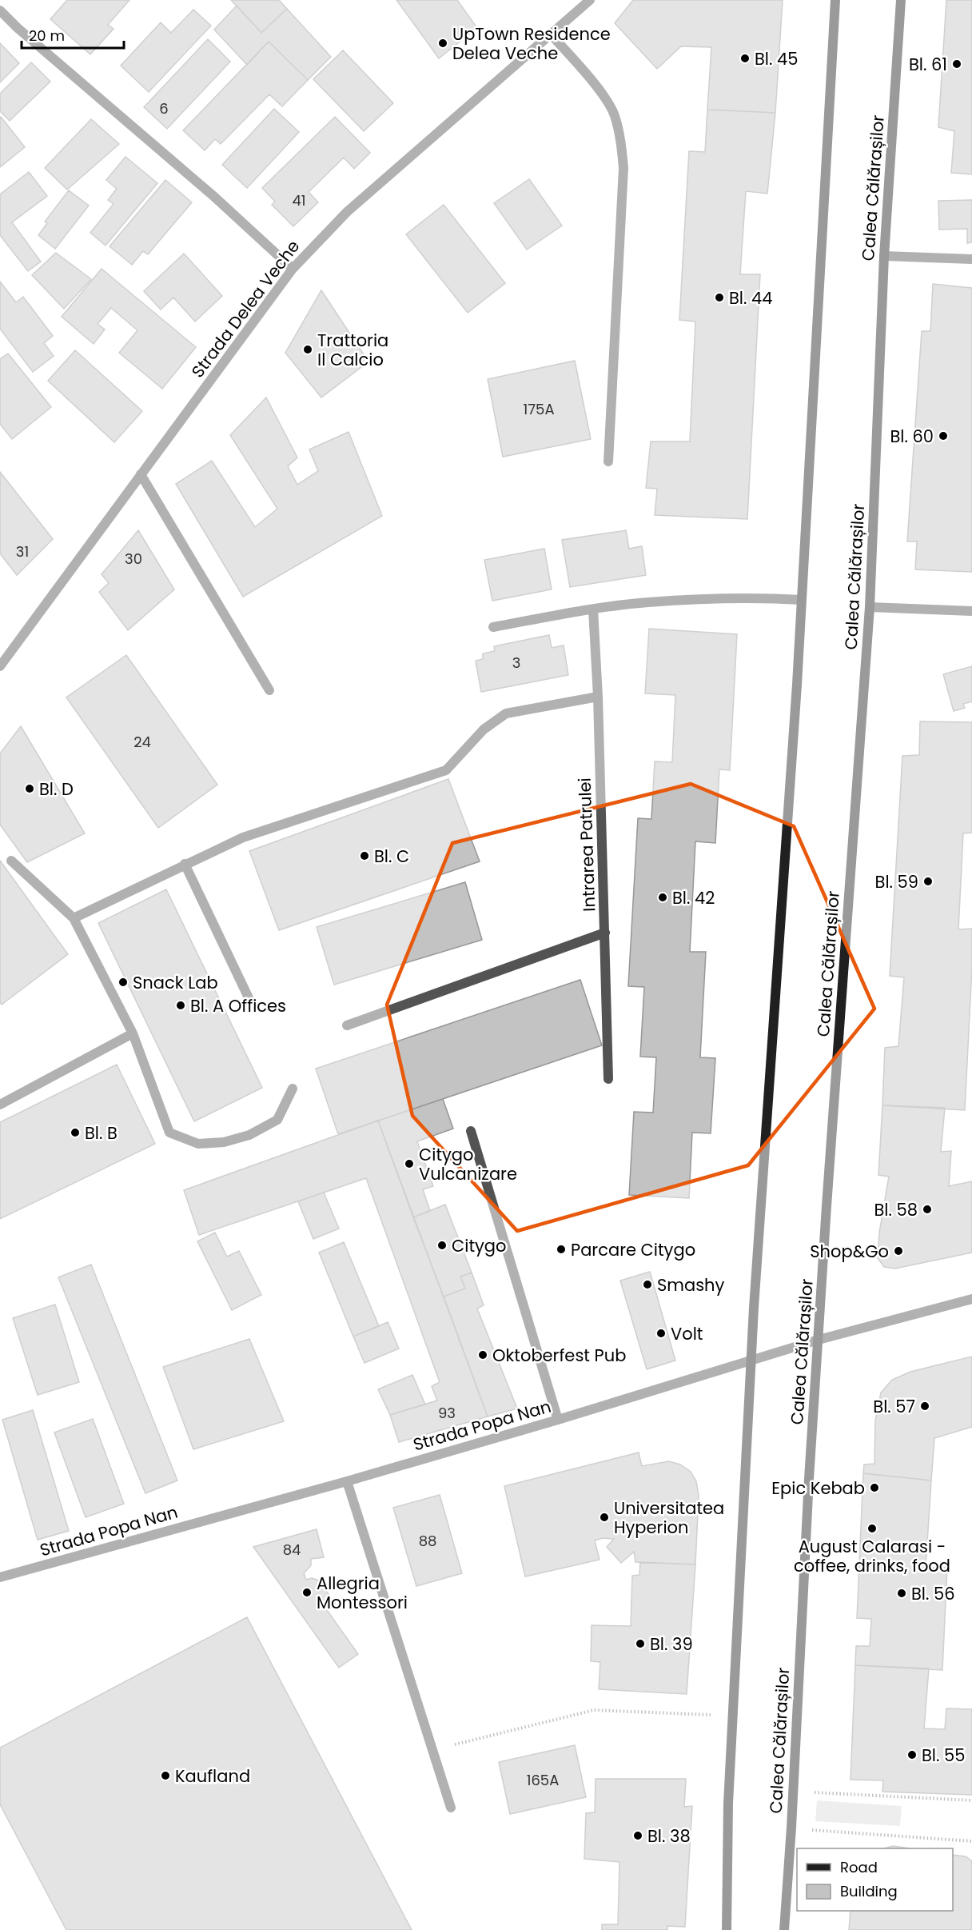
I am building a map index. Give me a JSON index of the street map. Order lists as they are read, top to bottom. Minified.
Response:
{"streets":{"main road":["Calea Călărașilor"],"street":["Strada Delea Veche","Intrarea Patrulei","Strada Popa Nan"]},"crossings":[["Calea Călărașilor","Strada Popa Nan"]],"places":["UpTown Residence Delea Veche","Bl. 45","Bl. 61","Bl. 44","Trattoria Il Calcio","Bl. 60","Bl. D","Bl. C","Bl. 59","Bl. 42","Snack Lab","Bl. A Offices","Bl. B","Citygo Vulcanizare","Bl. 58","Citygo","Parcare Citygo","Shop&Go","Smashy","Volt","Oktoberfest Pub","Bl. 57","Epic Kebab","Universitatea Hyperion","August Calarasi - coffee, drinks, food","Allegria Montessori","Bl. 56","Bl. 39","Bl. 55","Kaufland","Bl. 38"],"house_numbers":["6","41","175A","31","30","3","24","93","88","84","165A"],"legend":["Road","Building"],"scale_bar":"20 m"}
